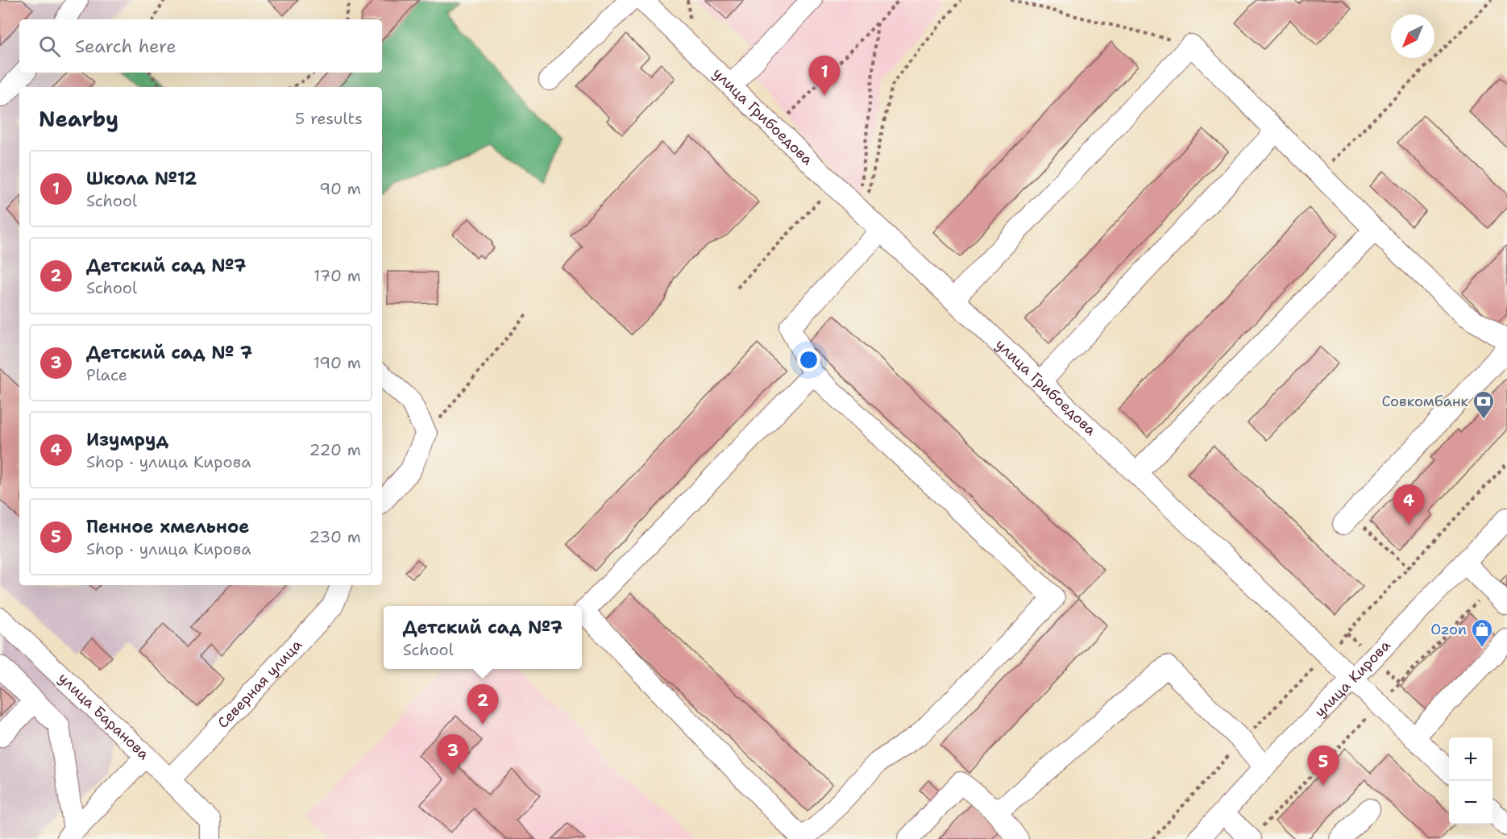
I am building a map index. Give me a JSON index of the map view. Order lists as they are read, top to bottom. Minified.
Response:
{"streets":{"street":["улица Грибоедова","улица Кирова","Северная улица","улица Баранова"]},"crossings":[["улица Грибоедова","улица Кирова"]],"places":{"bank":["Совкомбанк"],"shop":["Ozon"]},"north":"bottom left","page":{"search":"Search here","pins":["1","4","2","3","5"],"heading":["Nearby","5 results"],"list":[{"mark":"1","name":"Школа №12","note":"School","value":"90 m"},{"mark":"2","name":"Детский сад №7","note":"School","value":"170 m"},{"mark":"3","name":"Детский сад № 7","note":"Place","value":"190 m"},{"mark":"4","name":"Изумруд","note":"Shop · улица Кирова","value":"220 m"},{"mark":"5","name":"Пенное хмельное","note":"Shop · улица Кирова","value":"230 m"}],"popup":["Детский сад №7","School"],"map_buttons":["+","−"]}}
